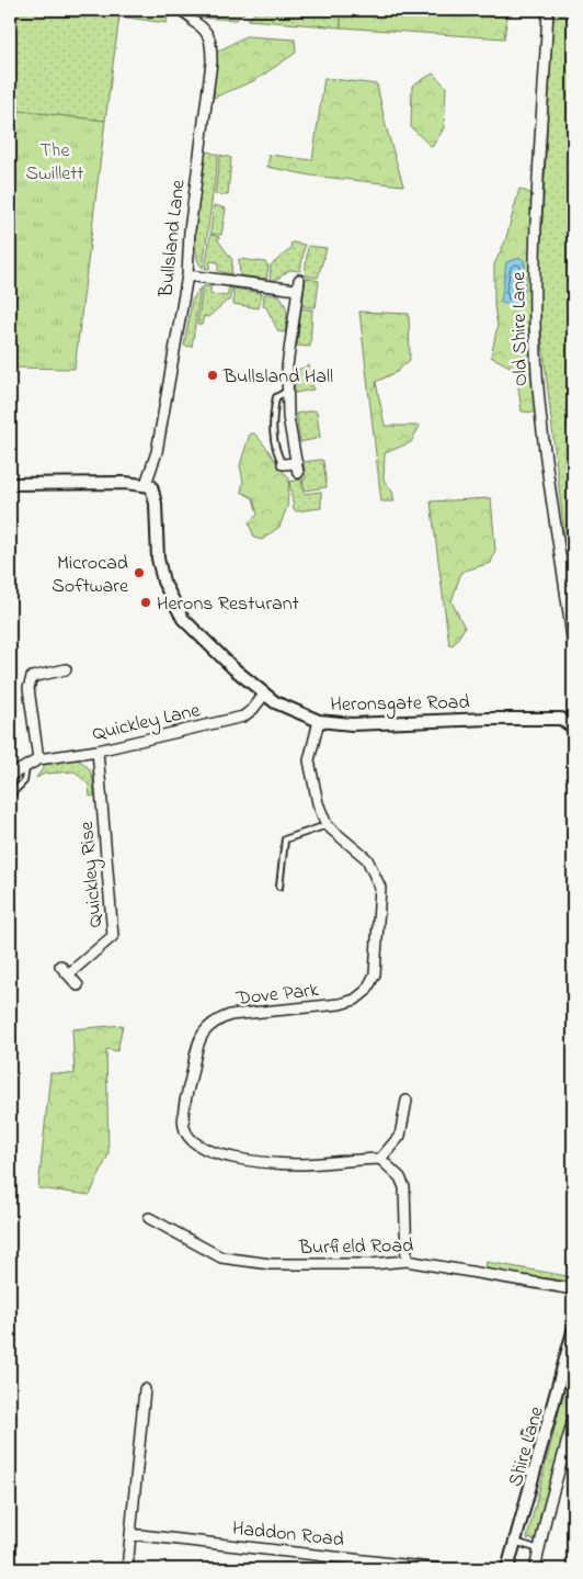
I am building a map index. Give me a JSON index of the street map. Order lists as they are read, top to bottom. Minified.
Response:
{"streets":{"street":["Bullsland Lane","Old Shire Lane","Heronsgate Road","Quickley Lane","Quickley Rise","Dove Park","Burfield Road","Shire Lane","Haddon Road"]},"crossings":[["Bullsland Lane","Heronsgate Road"],["Heronsgate Road","Quickley Lane"],["Heronsgate Road","Dove Park"],["Quickley Lane","Quickley Rise"]],"parks":["The Swillett"],"places":["Bullsland Hall","Microcad Software","Herons Resturant"]}
